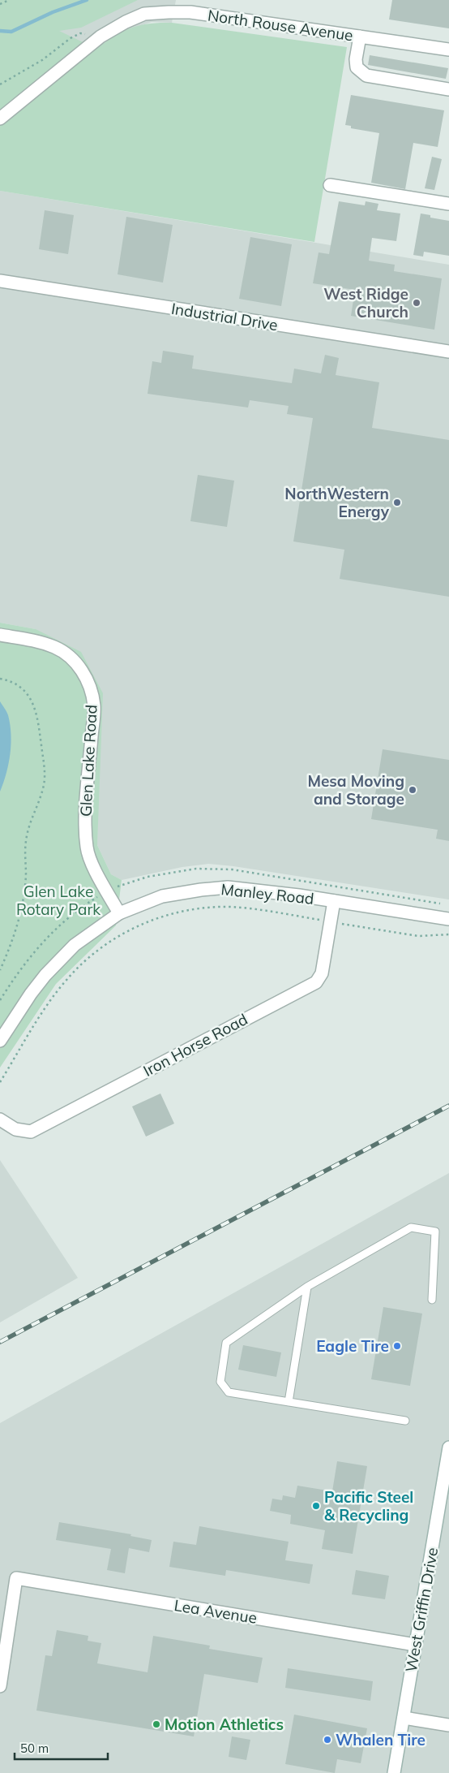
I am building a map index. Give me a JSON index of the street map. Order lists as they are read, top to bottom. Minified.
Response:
{"streets":{"street":["North Rouse Avenue","Industrial Drive","Glen Lake Road","Manley Road","Iron Horse Road","West Griffin Drive","Lea Avenue"]},"crossings":[["Glen Lake Road","Manley Road"],["Manley Road","Iron Horse Road"],["West Griffin Drive","Lea Avenue"]],"parks":["Glen Lake Rotary Park"],"places":["West Ridge Church","NorthWestern Energy","Mesa Moving and Storage","Eagle Tire","Pacific Steel & Recycling","Motion Athletics","Whalen Tire"],"scale_bar":"50 m"}
